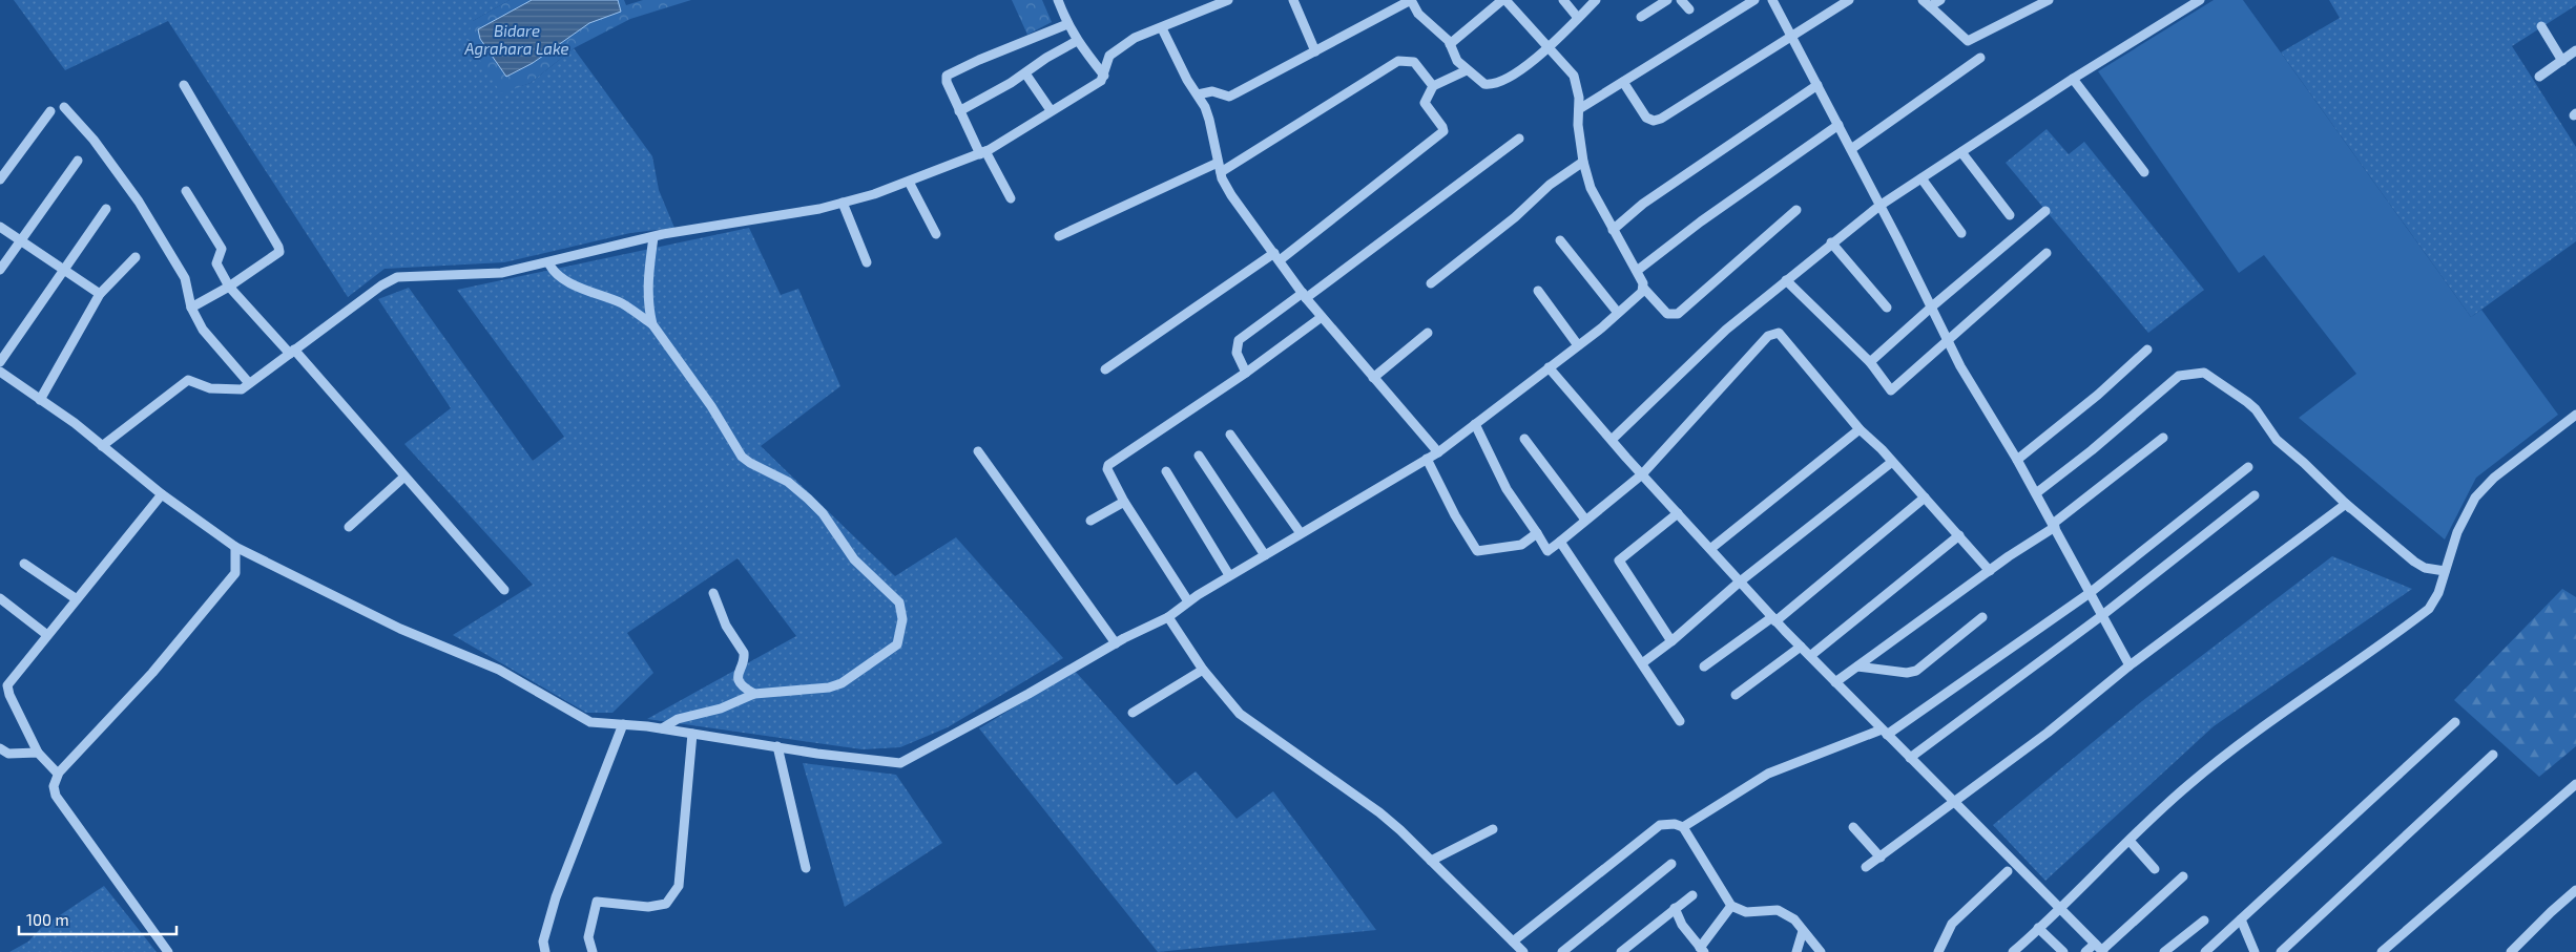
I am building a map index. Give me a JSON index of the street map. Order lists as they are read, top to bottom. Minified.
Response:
{"water":["Bidare Agrahara Lake"],"scale_bar":"100 m"}
